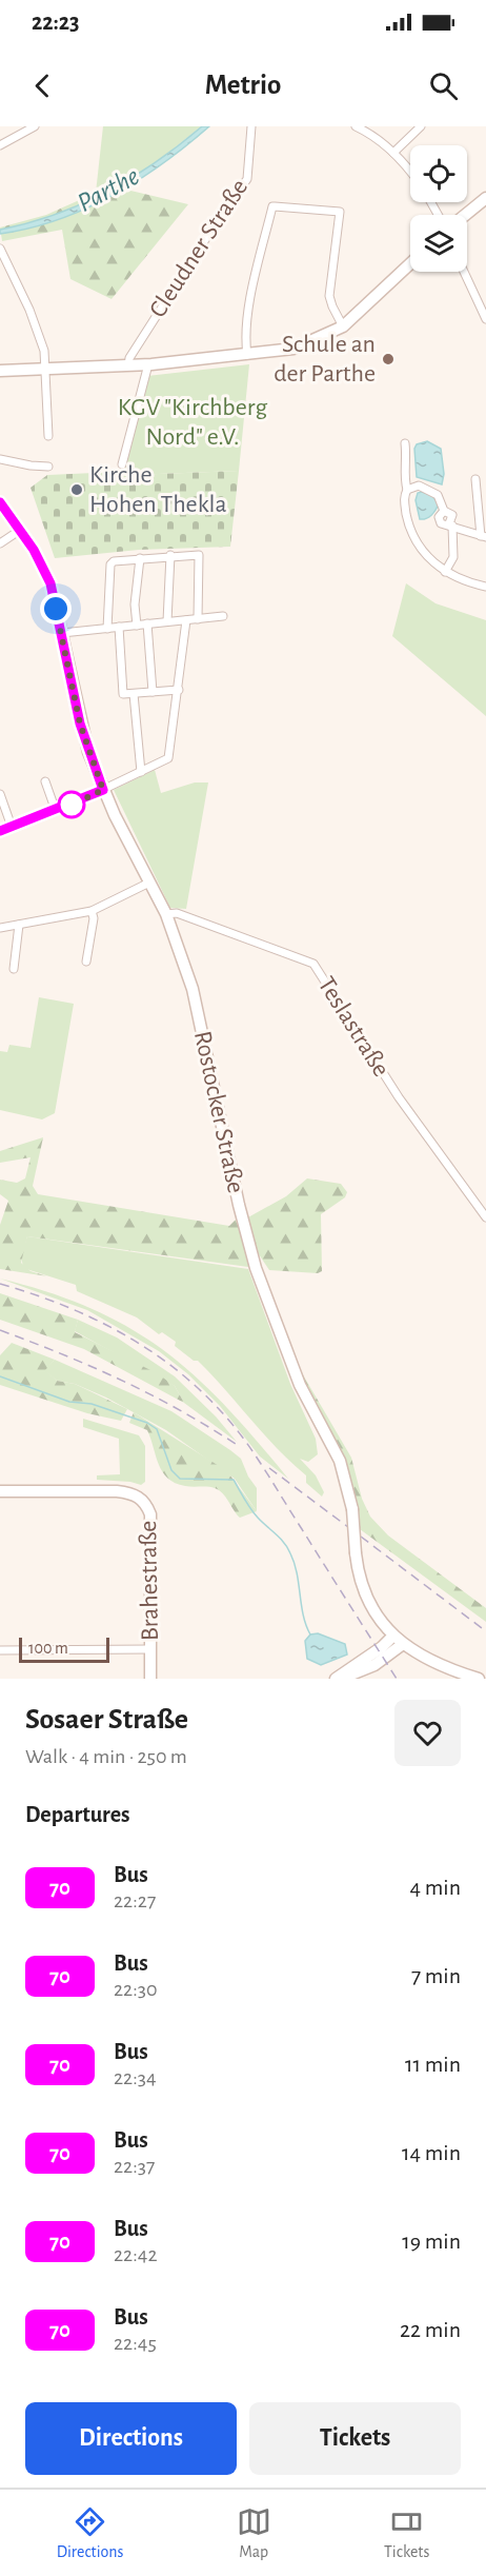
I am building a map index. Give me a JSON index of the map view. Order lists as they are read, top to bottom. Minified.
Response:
{"streets":{"main road":["Rostocker Straße","Brahestraße"],"street":["Cleudner Straße","Teslastraße"]},"crossings":[["Teslastraße","Rostocker Straße"]],"water":["Parthe"],"parks":["KGV \"Kirchberg Nord\" e.V."],"places":["Schule an der Parthe","Kirche Hohen Thekla"],"lines":["bus line 70"],"scale_bar":"100 m","page":{"status":"22:23","header":"Metrio","scale":"100 m","heading":[["Sosaer Straße","Walk · 4 min · 250 m"],"Departures"],"list":[{"mark":"70","name":"Bus","note":"22:27","value":"4 min"},{"mark":"70","name":"Bus","note":"22:30","value":"7 min"},{"mark":"70","name":"Bus","note":"22:34","value":"11 min"},{"mark":"70","name":"Bus","note":"22:37","value":"14 min"},{"mark":"70","name":"Bus","note":"22:42","value":"19 min"},{"mark":"70","name":"Bus","note":"22:45","value":"22 min"}],"buttons":["Directions","Tickets"],"tabs":["Directions","Map","Tickets"]}}
